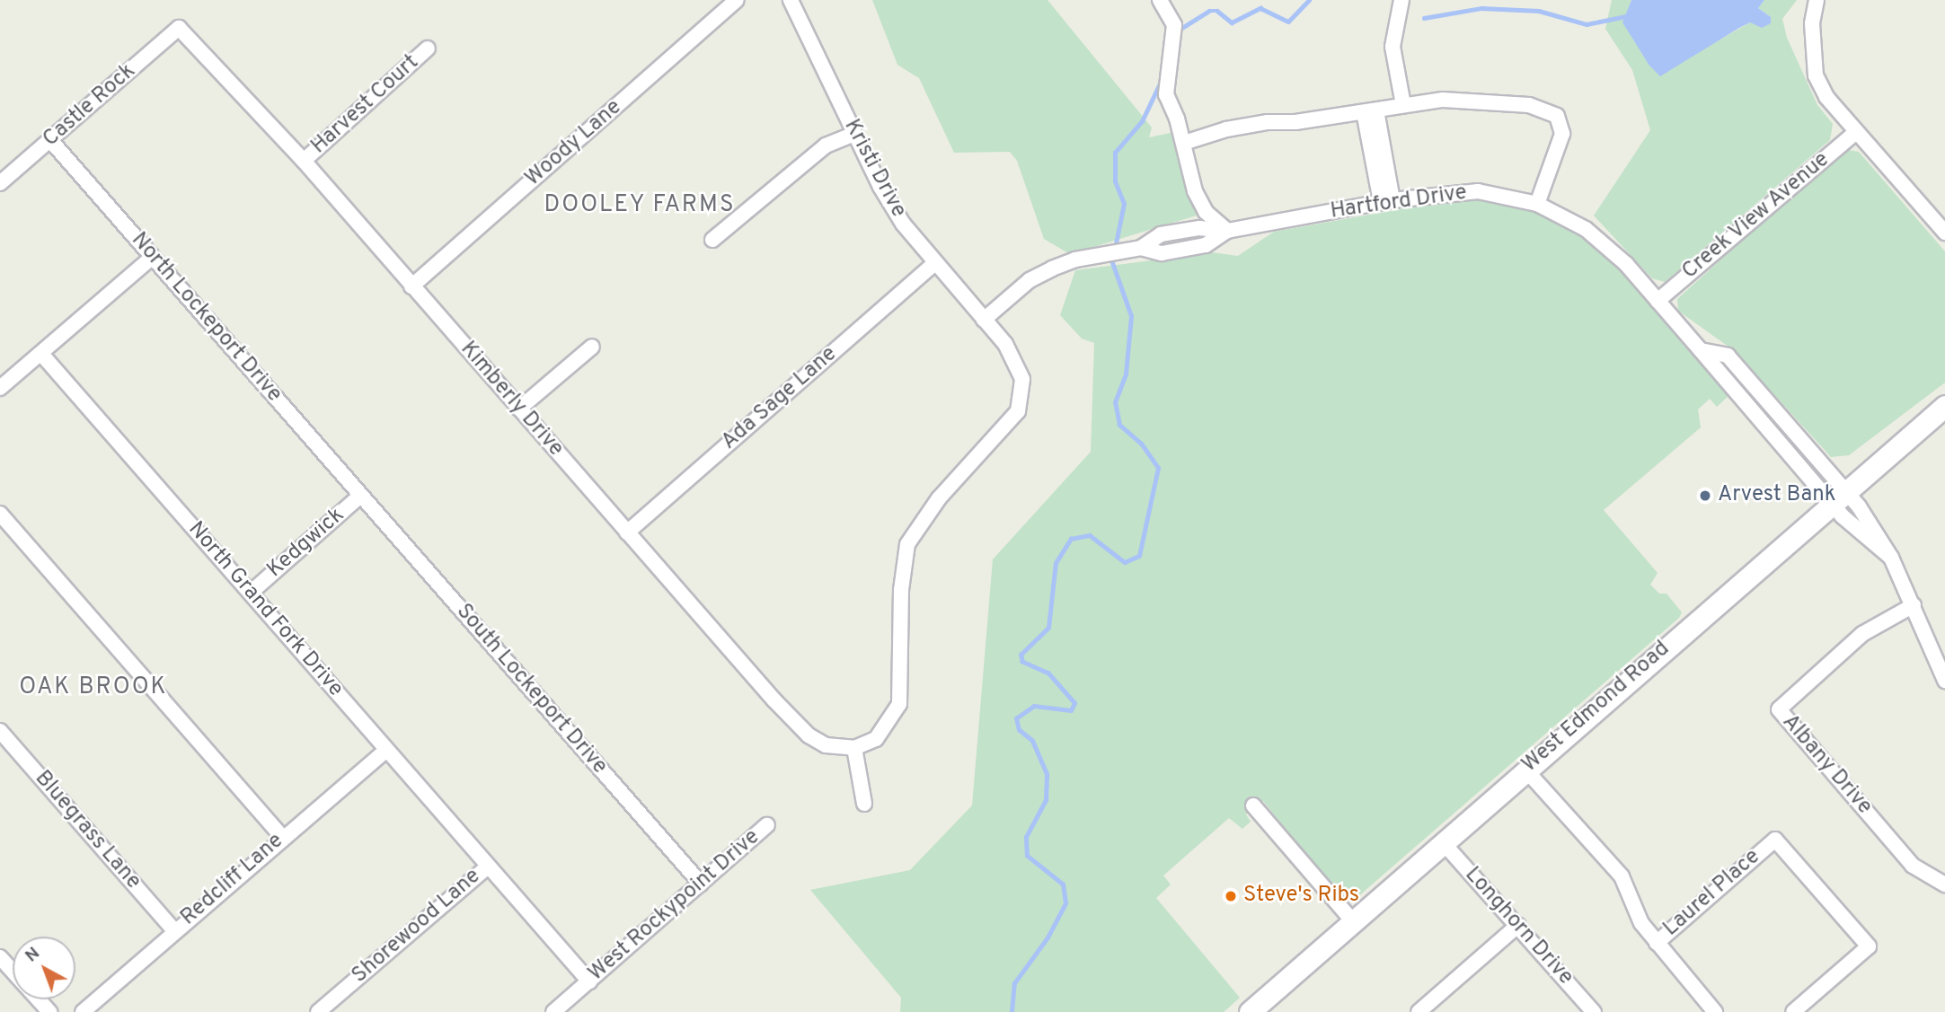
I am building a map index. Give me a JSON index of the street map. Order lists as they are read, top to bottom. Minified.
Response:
{"streets":{"main road":["West Edmond Road"],"street":["Harvest Court","Castle Rock","Woody Lane","Kristi Drive","Hartford Drive","Creek View Avenue","North Lockeport Drive","Ada Sage Lane","Kimberly Drive","Kedgwick","North Grand Fork Drive","South Lockeport Drive","Albany Drive","Bluegrass Lane","Redcliff Lane","Laurel Place","West Rockypoint Drive","Shorewood Lane","Longhorn Drive"]},"crossings":[["Harvest Court","Kimberly Drive"],["Castle Rock","North Lockeport Drive"],["Castle Rock","Kimberly Drive"],["Woody Lane","Kimberly Drive"],["Kristi Drive","Hartford Drive"],["Kristi Drive","Ada Sage Lane"],["Kristi Drive","Kimberly Drive"],["Hartford Drive","Creek View Avenue"],["Hartford Drive","West Edmond Road"],["Hartford Drive","Albany Drive"],["North Lockeport Drive","Kedgwick"],["North Lockeport Drive","South Lockeport Drive"],["Ada Sage Lane","Kimberly Drive"],["Kedgwick","North Grand Fork Drive"],["Kedgwick","South Lockeport Drive"],["North Grand Fork Drive","Redcliff Lane"],["North Grand Fork Drive","West Rockypoint Drive"],["North Grand Fork Drive","Shorewood Lane"],["South Lockeport Drive","West Rockypoint Drive"],["West Edmond Road","Longhorn Drive"],["Bluegrass Lane","Redcliff Lane"]],"districts":["DOOLEY FARMS","OAK BROOK"],"places":["Arvest Bank","Steve's Ribs"],"north":"top left"}
